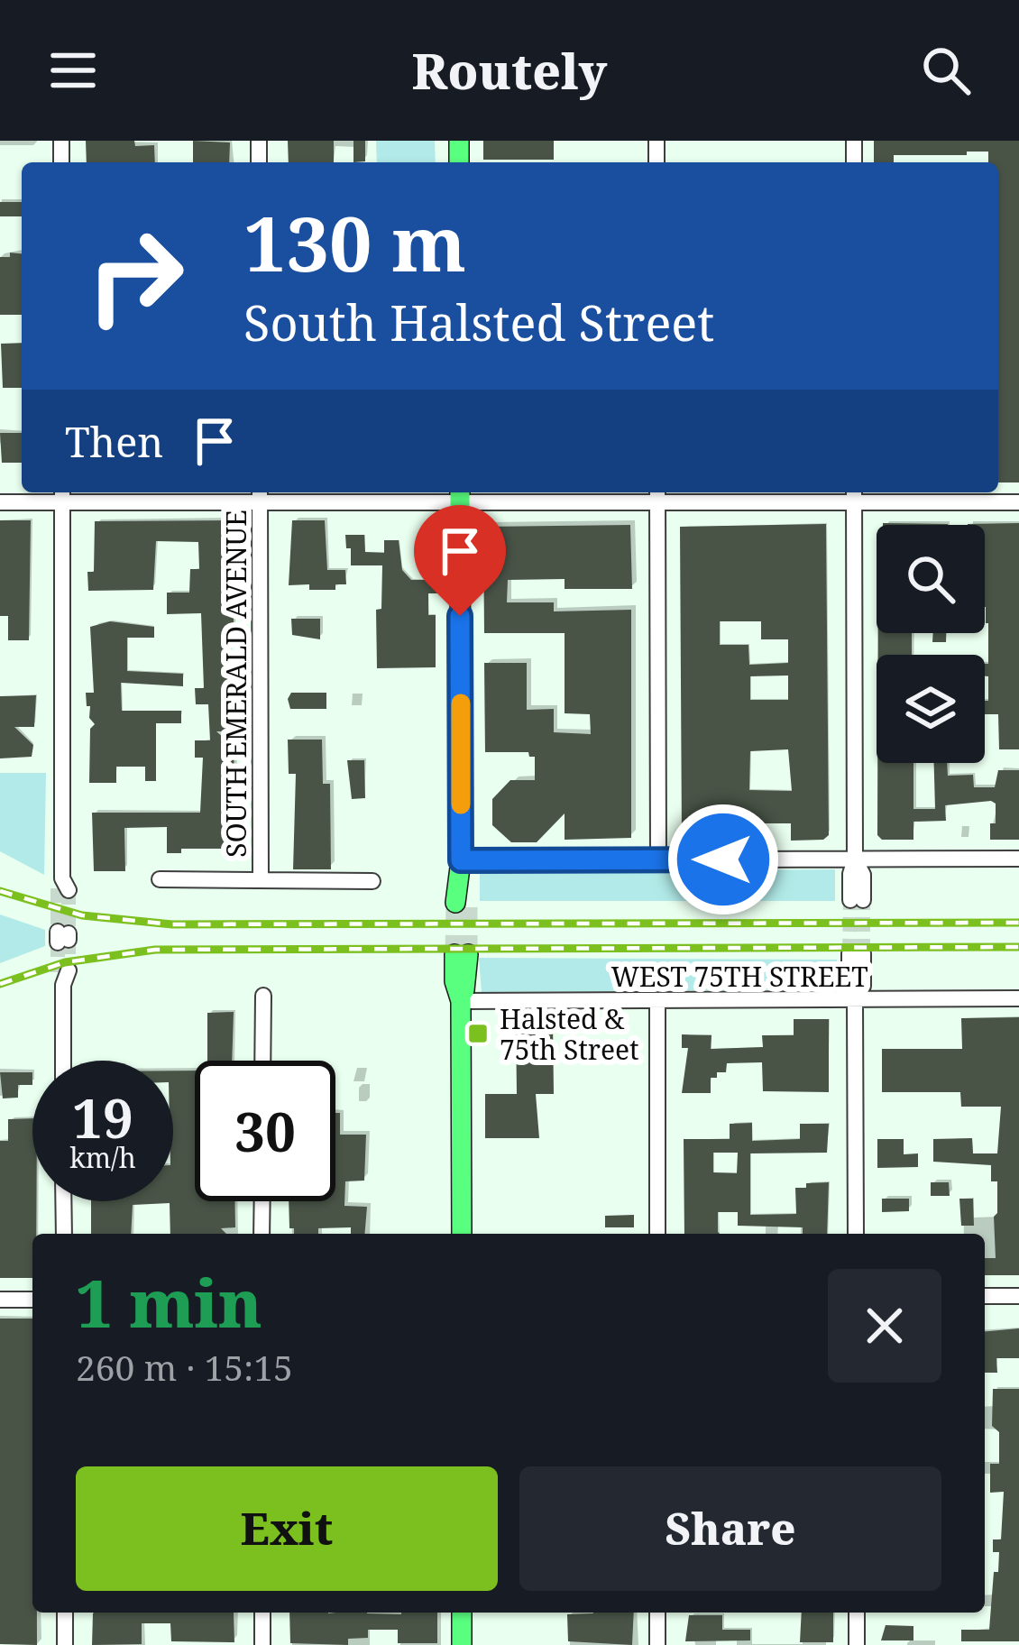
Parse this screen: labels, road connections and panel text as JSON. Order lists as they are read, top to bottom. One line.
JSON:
{"streets":{"street":["SOUTH EMERALD AVENUE","WEST 75TH STREET"]},"places":{"transit":["Halsted & 75th Street"]},"page":{"header":"Routely","turn":["130 m","South Halsted Street"],"then":"Then","speed":"19 km/h","limit":"30","heading":["1 min","260 m · 15:15"],"buttons":["Exit","Share"]}}
